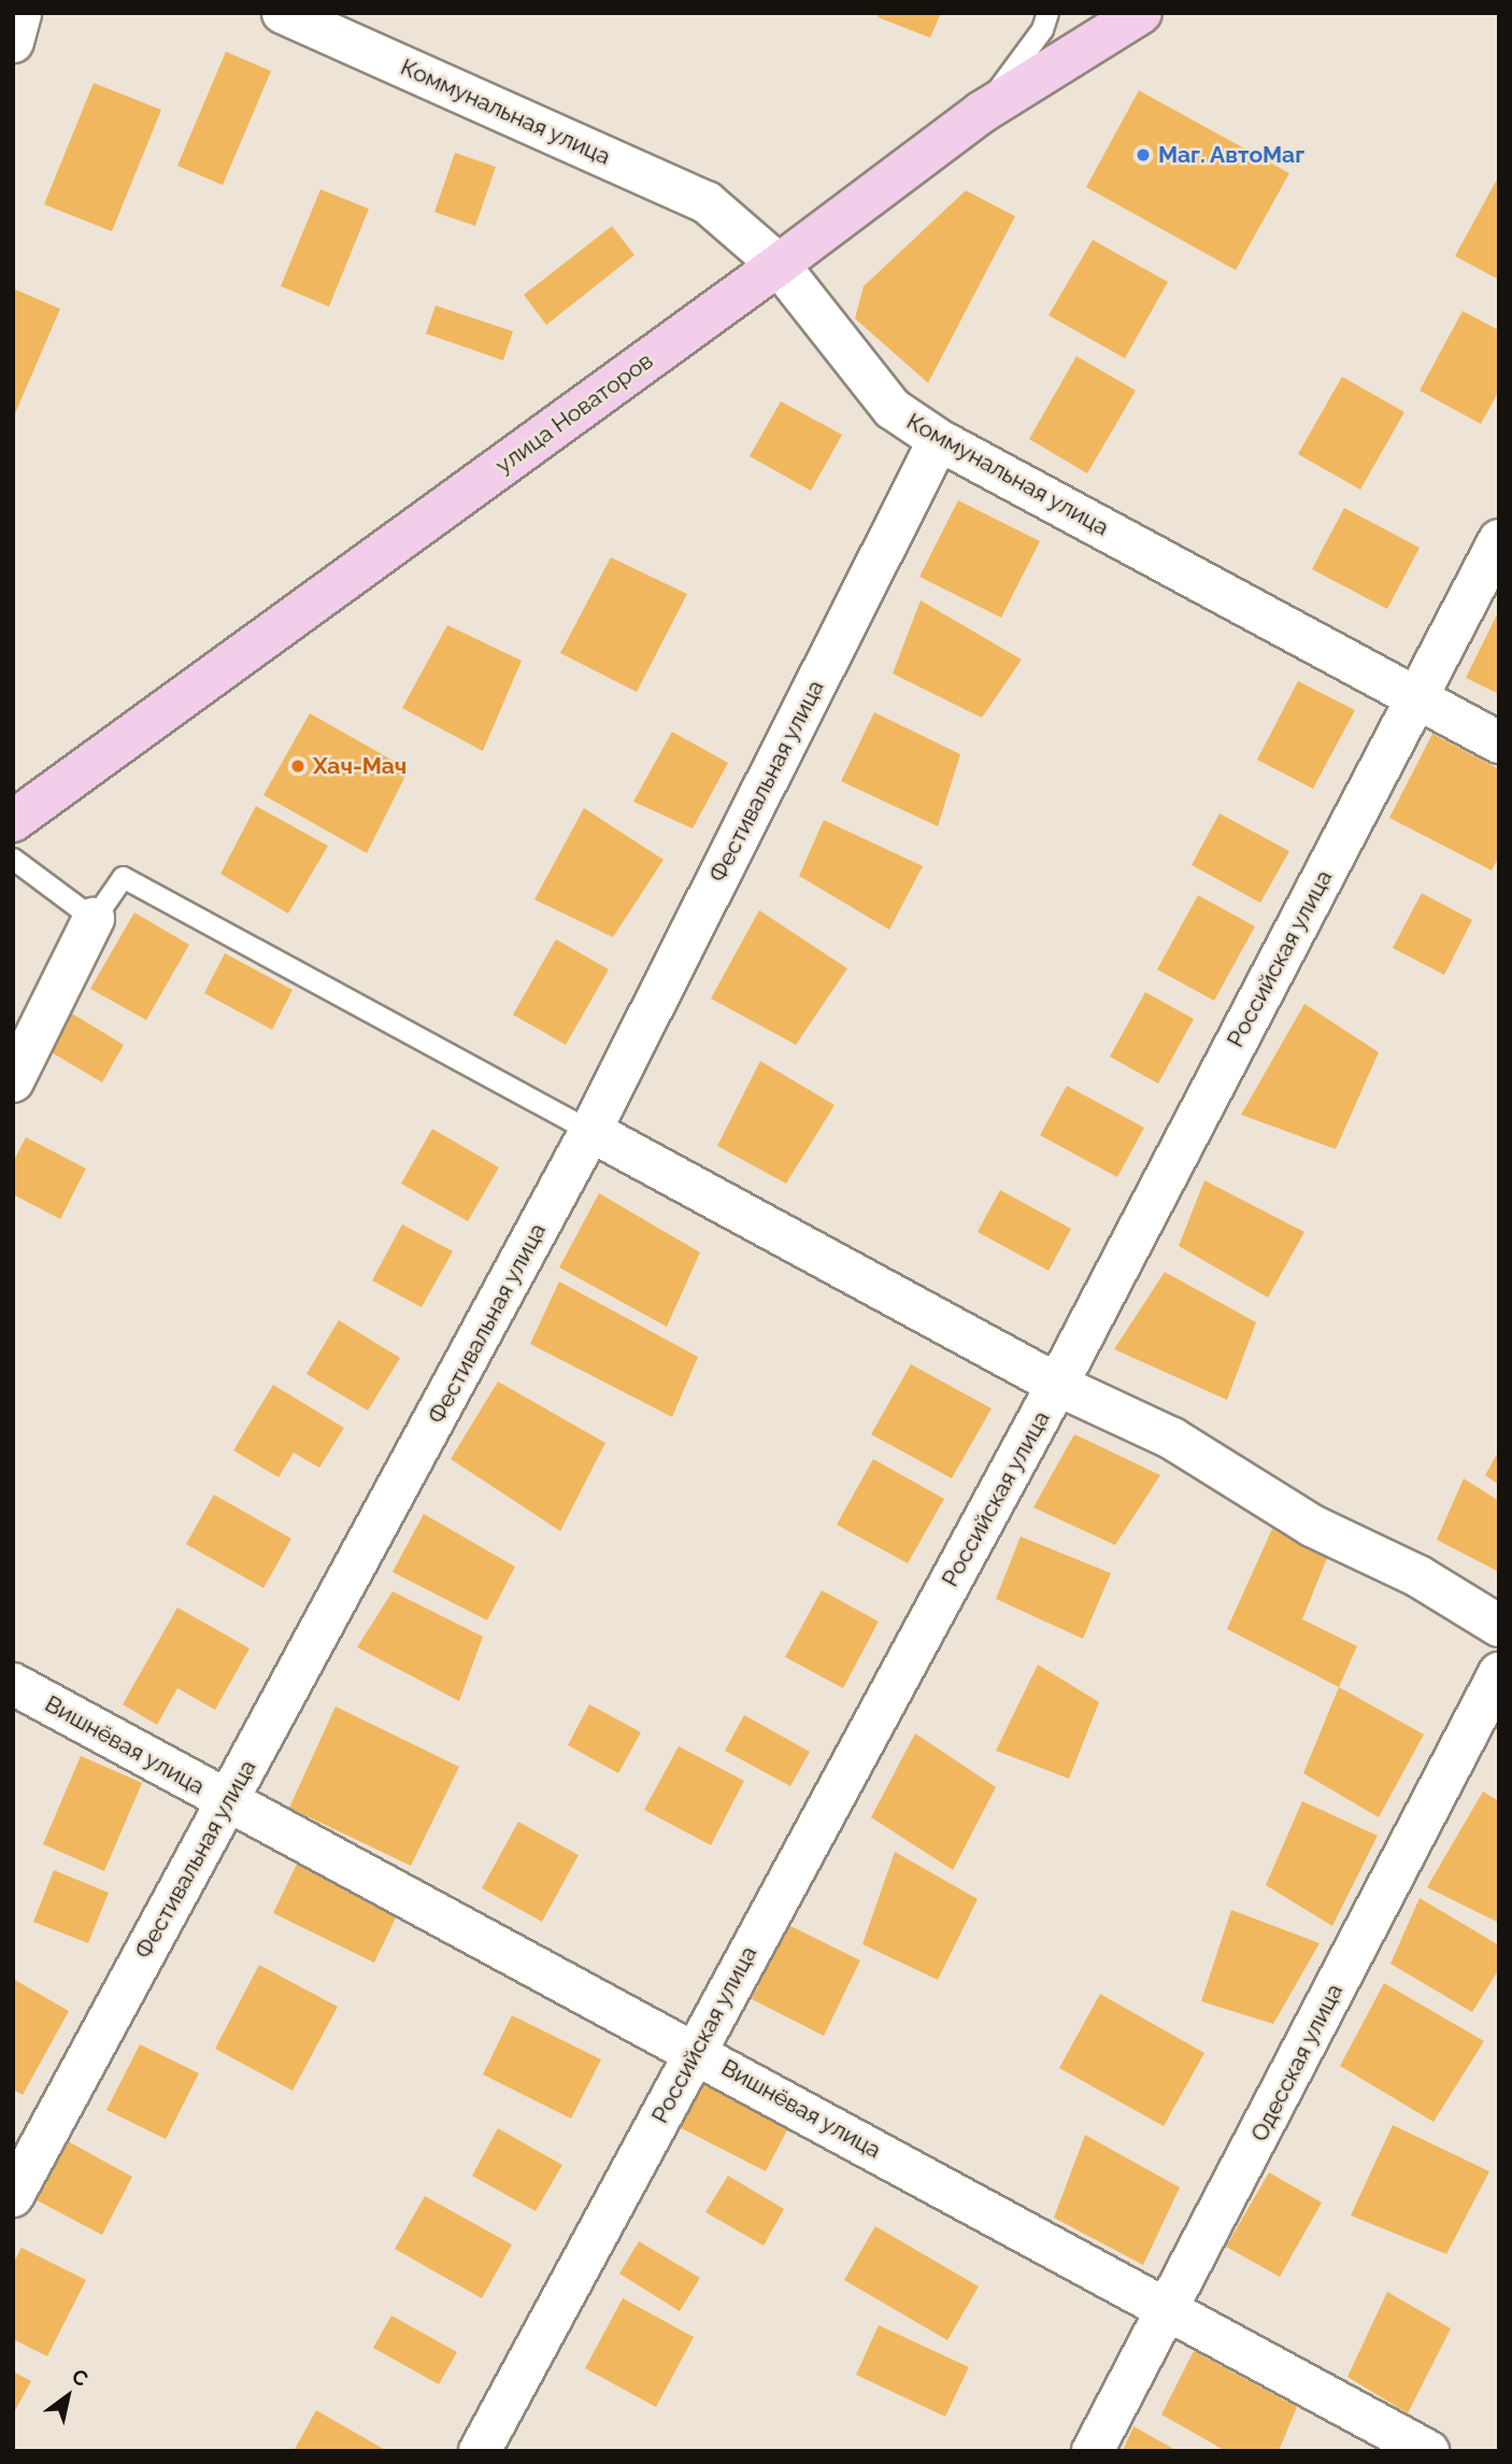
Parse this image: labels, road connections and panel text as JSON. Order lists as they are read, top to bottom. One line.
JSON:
{"streets":{"main road":["улица Новаторов"],"street":["Коммунальная улица","Фестивальная улица","Российская улица","Вишнёвая улица","Одесская улица"]},"crossings":[["Коммунальная улица","улица Новаторов"],["Коммунальная улица","Фестивальная улица"],["Коммунальная улица","Российская улица"],["Фестивальная улица","Вишнёвая улица"],["Российская улица","Вишнёвая улица"],["Вишнёвая улица","Одесская улица"]],"places":["Маг. АвтоМаг","Хач-Мач"],"north":"top right"}
